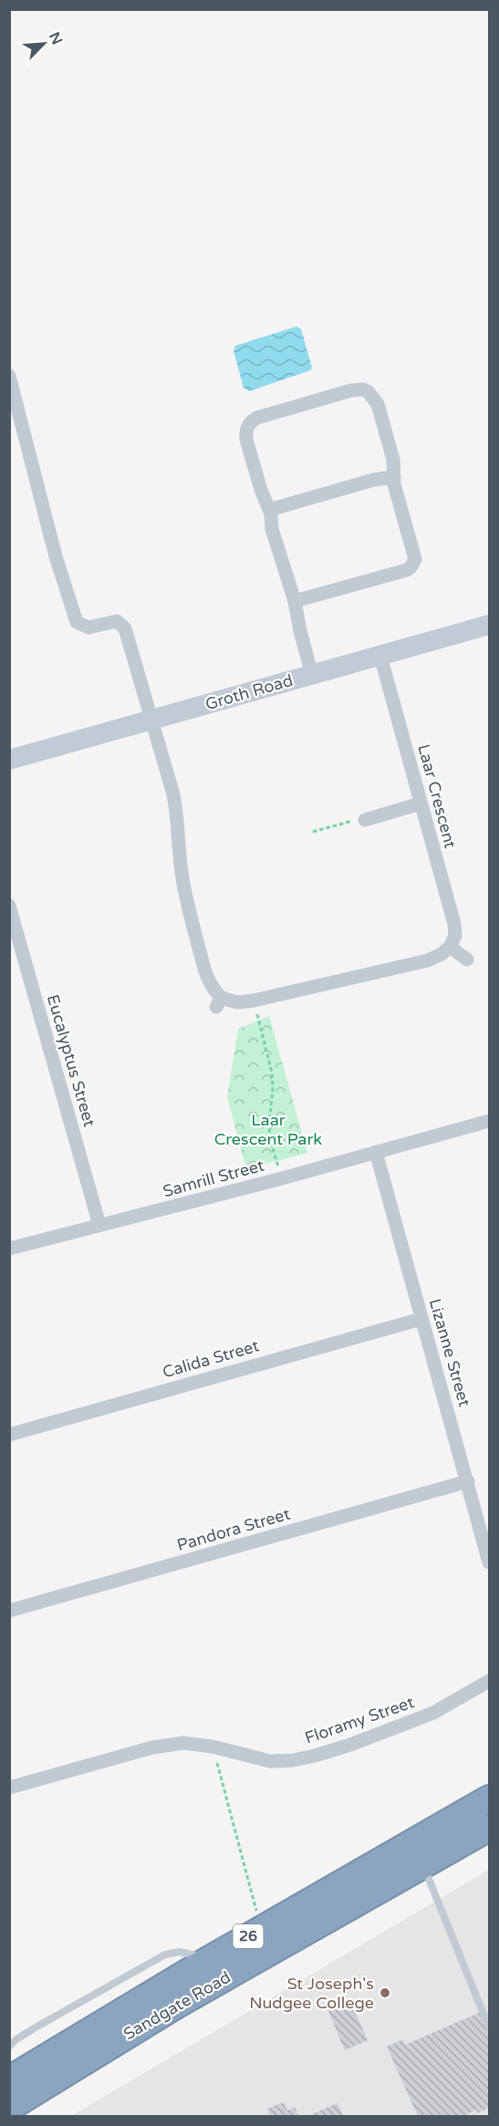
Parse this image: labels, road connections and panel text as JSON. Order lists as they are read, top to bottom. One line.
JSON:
{"streets":{"highway":["26","Sandgate Road"],"street":["Groth Road","Laar Crescent","Eucalyptus Street","Samrill Street","Lizanne Street","Calida Street","Pandora Street","Floramy Street"]},"crossings":[["Groth Road","Laar Crescent"],["Eucalyptus Street","Samrill Street"],["Samrill Street","Lizanne Street"],["Lizanne Street","Calida Street"],["Lizanne Street","Pandora Street"]],"parks":["Laar Crescent Park"],"places":["St Joseph's Nudgee College"],"north":"top right"}
